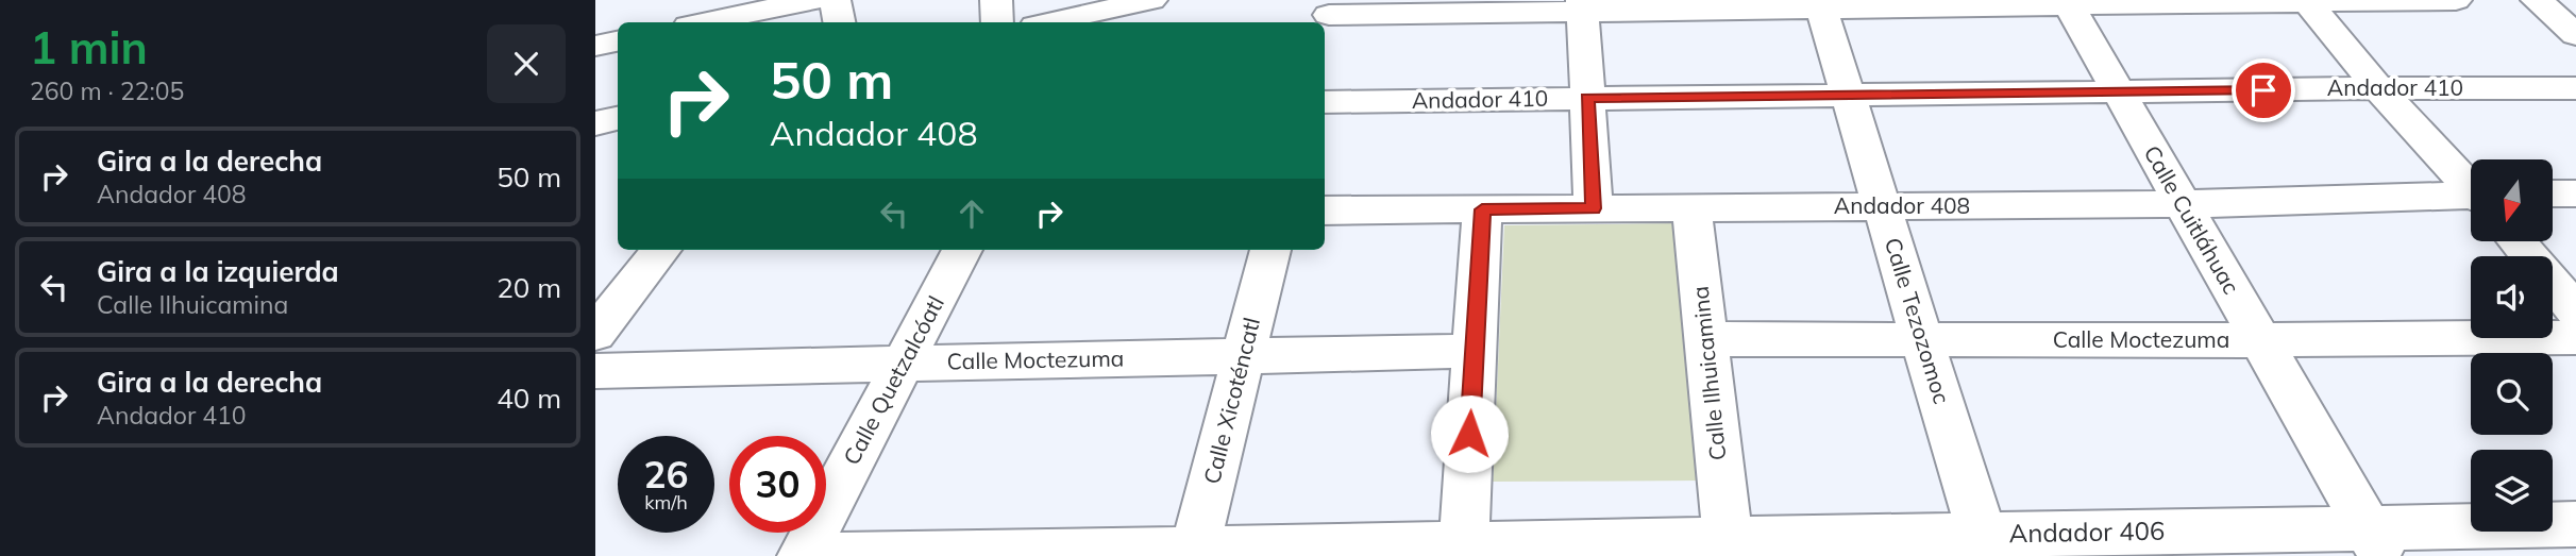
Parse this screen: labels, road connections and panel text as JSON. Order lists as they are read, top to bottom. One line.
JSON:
{"streets":{"street":["Andador 410","Andador 408","Calle Cuitláhuac","Calle Tezozomoc","Calle Moctezuma","Calle Ilhuicamina","Calle Quetzalcóatl","Calle Xicoténcatl","Andador 406"]},"crossings":[["Andador 410","Calle Cuitláhuac"],["Andador 410","Calle Tezozomoc"],["Andador 408","Calle Cuitláhuac"],["Andador 408","Calle Tezozomoc"],["Andador 408","Calle Ilhuicamina"],["Calle Cuitláhuac","Calle Moctezuma"],["Calle Cuitláhuac","Andador 406"],["Calle Tezozomoc","Calle Moctezuma"],["Calle Tezozomoc","Andador 406"],["Calle Moctezuma","Calle Ilhuicamina"],["Calle Moctezuma","Calle Quetzalcóatl"],["Calle Moctezuma","Calle Xicoténcatl"],["Calle Ilhuicamina","Andador 406"],["Calle Xicoténcatl","Andador 406"]],"north":"bottom","page":{"heading":["1 min","260 m · 22:05"],"turn":["50 m","Andador 408"],"list":[{"name":"Gira a la derecha","note":"Andador 408","value":"50 m"},{"name":"Gira a la izquierda","note":"Calle Ilhuicamina","value":"20 m"},{"name":"Gira a la derecha","note":"Andador 410","value":"40 m"}],"speed":"26 km/h","limit":"30"}}
